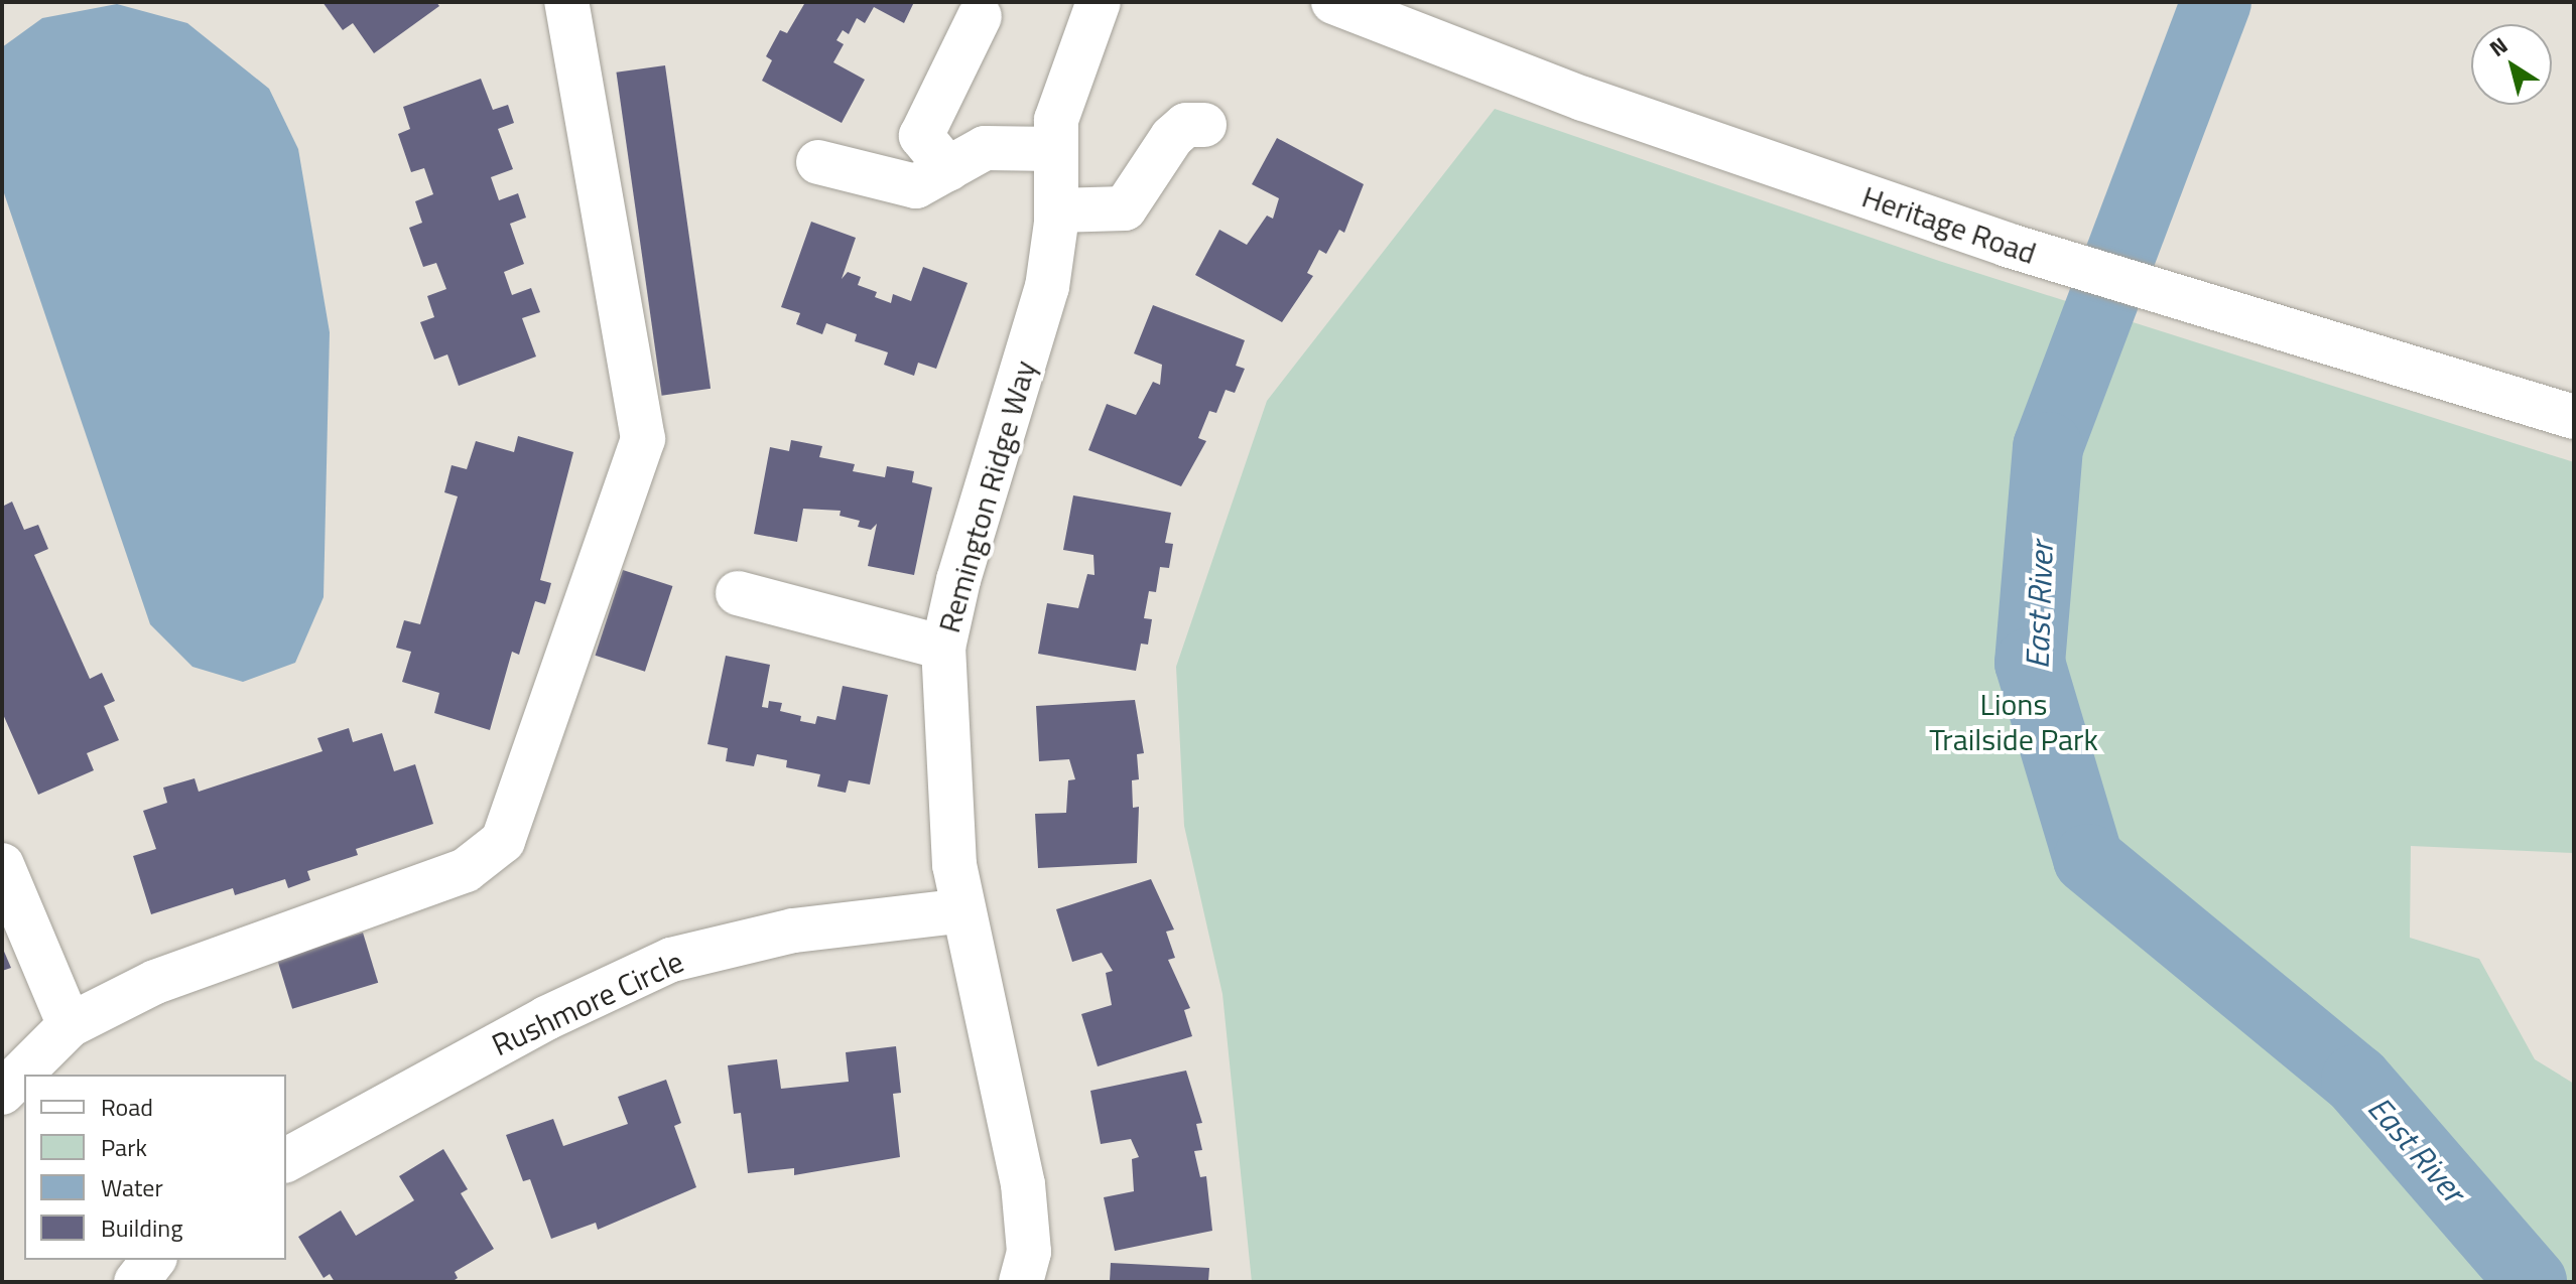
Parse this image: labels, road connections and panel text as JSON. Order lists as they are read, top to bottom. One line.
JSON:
{"streets":{"street":["Heritage Road","Remington Ridge Way","Rushmore Circle"]},"crossings":[["Remington Ridge Way","Rushmore Circle"]],"water":["East River"],"parks":["Lions Trailside Park"],"legend":["Road","Park","Water","Building"],"north":"top left"}
